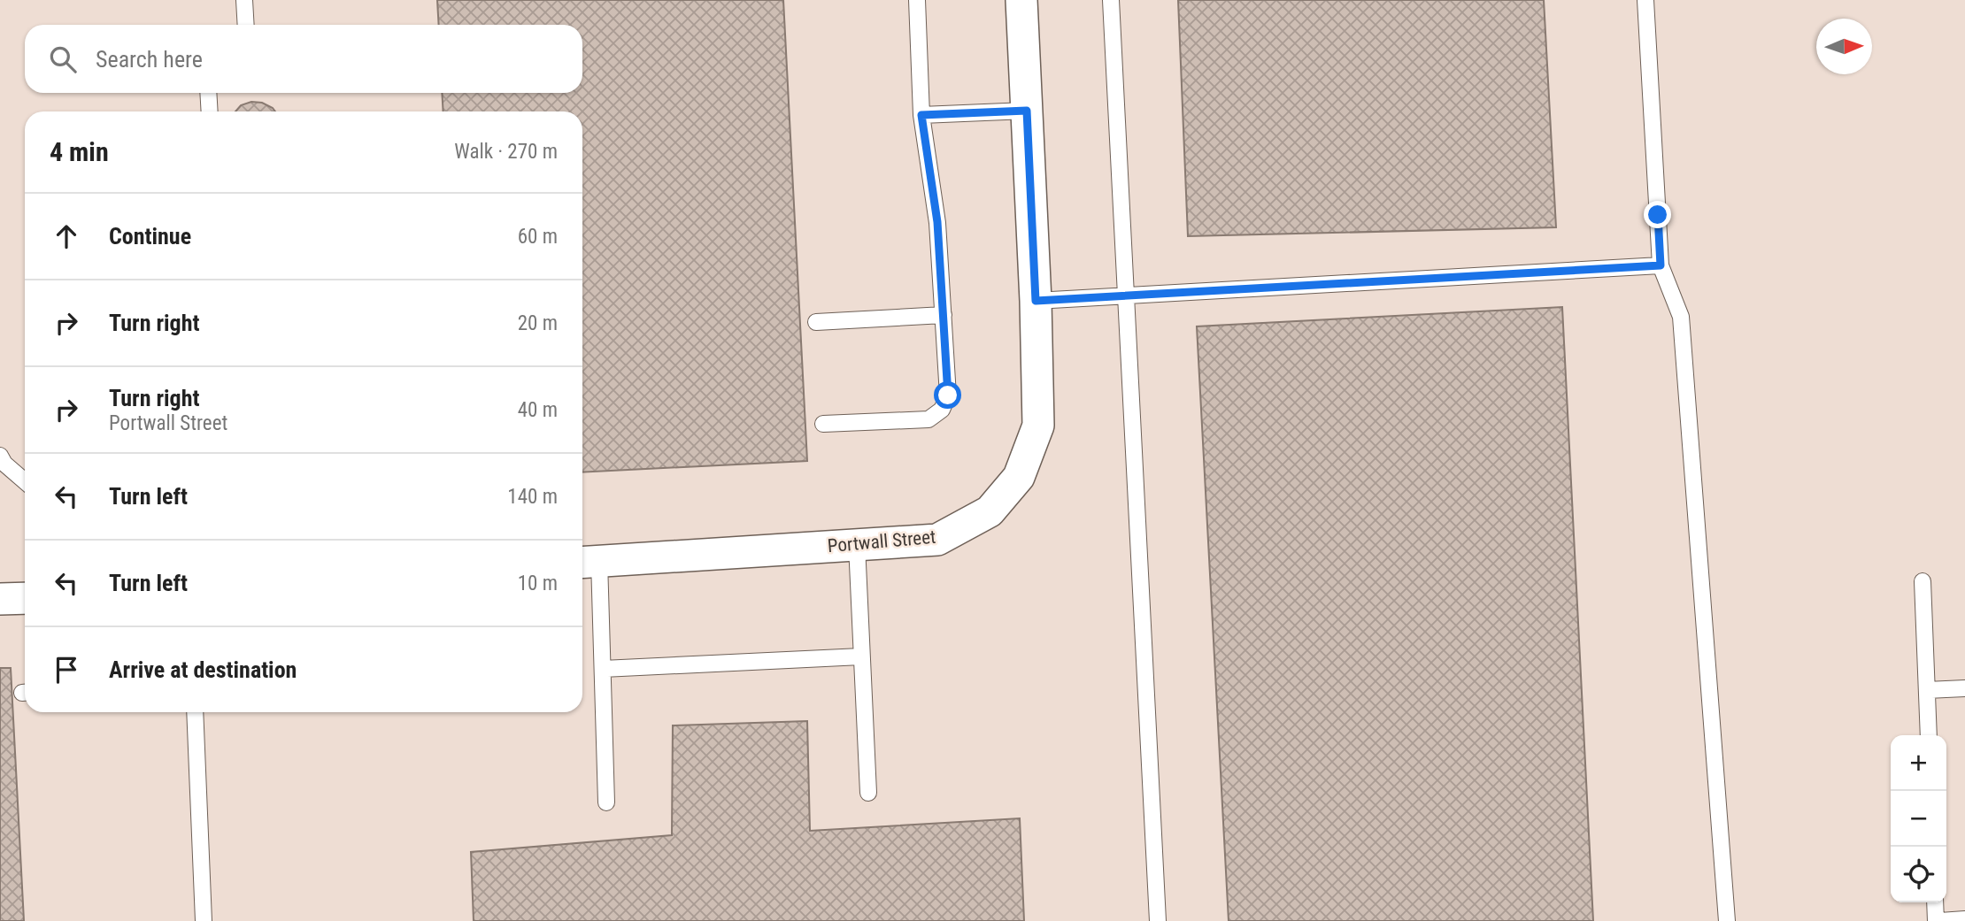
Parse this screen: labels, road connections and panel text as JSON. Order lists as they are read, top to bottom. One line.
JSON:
{"streets":{"street":["Portwall Street"]},"north":"right","page":{"search":"Search here","heading":["4 min","Walk · 270 m"],"list":[["Continue","60 m"],["Turn right","20 m"],["Turn right","Portwall Street","40 m"],["Turn left","140 m"],["Turn left","10 m"],"Arrive at destination"],"map_buttons":["+","−"]}}
